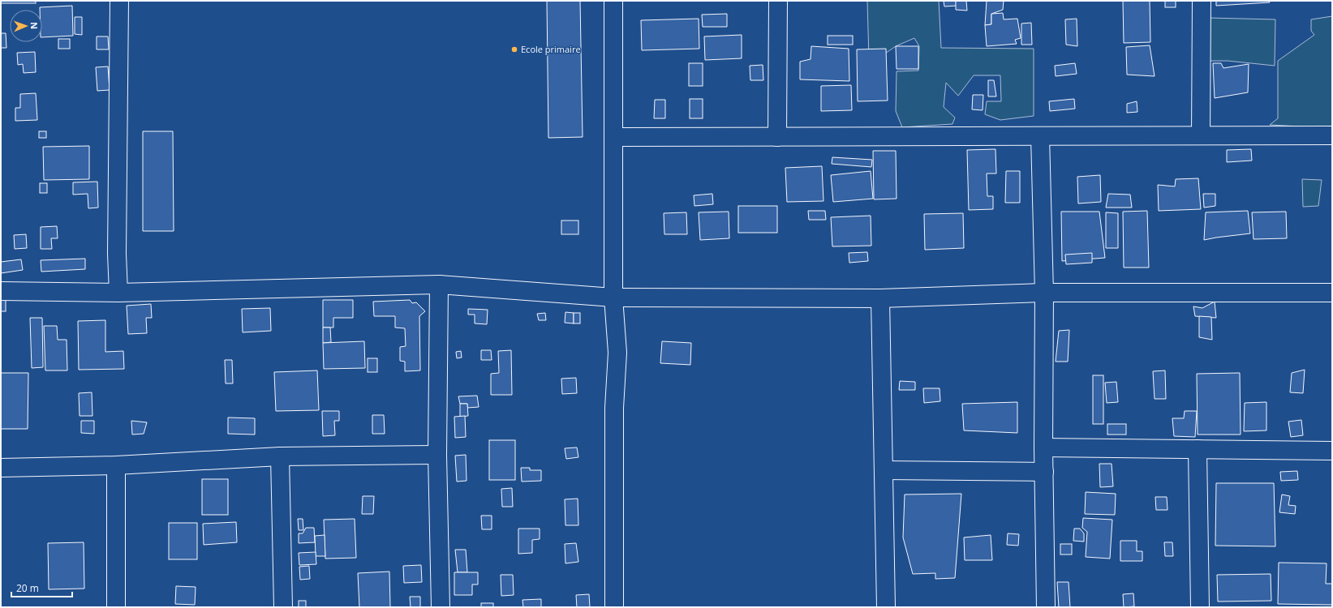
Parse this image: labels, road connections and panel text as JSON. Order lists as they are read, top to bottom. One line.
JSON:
{"places":["Ecole primaire"],"scale_bar":"20 m","north":"right"}
